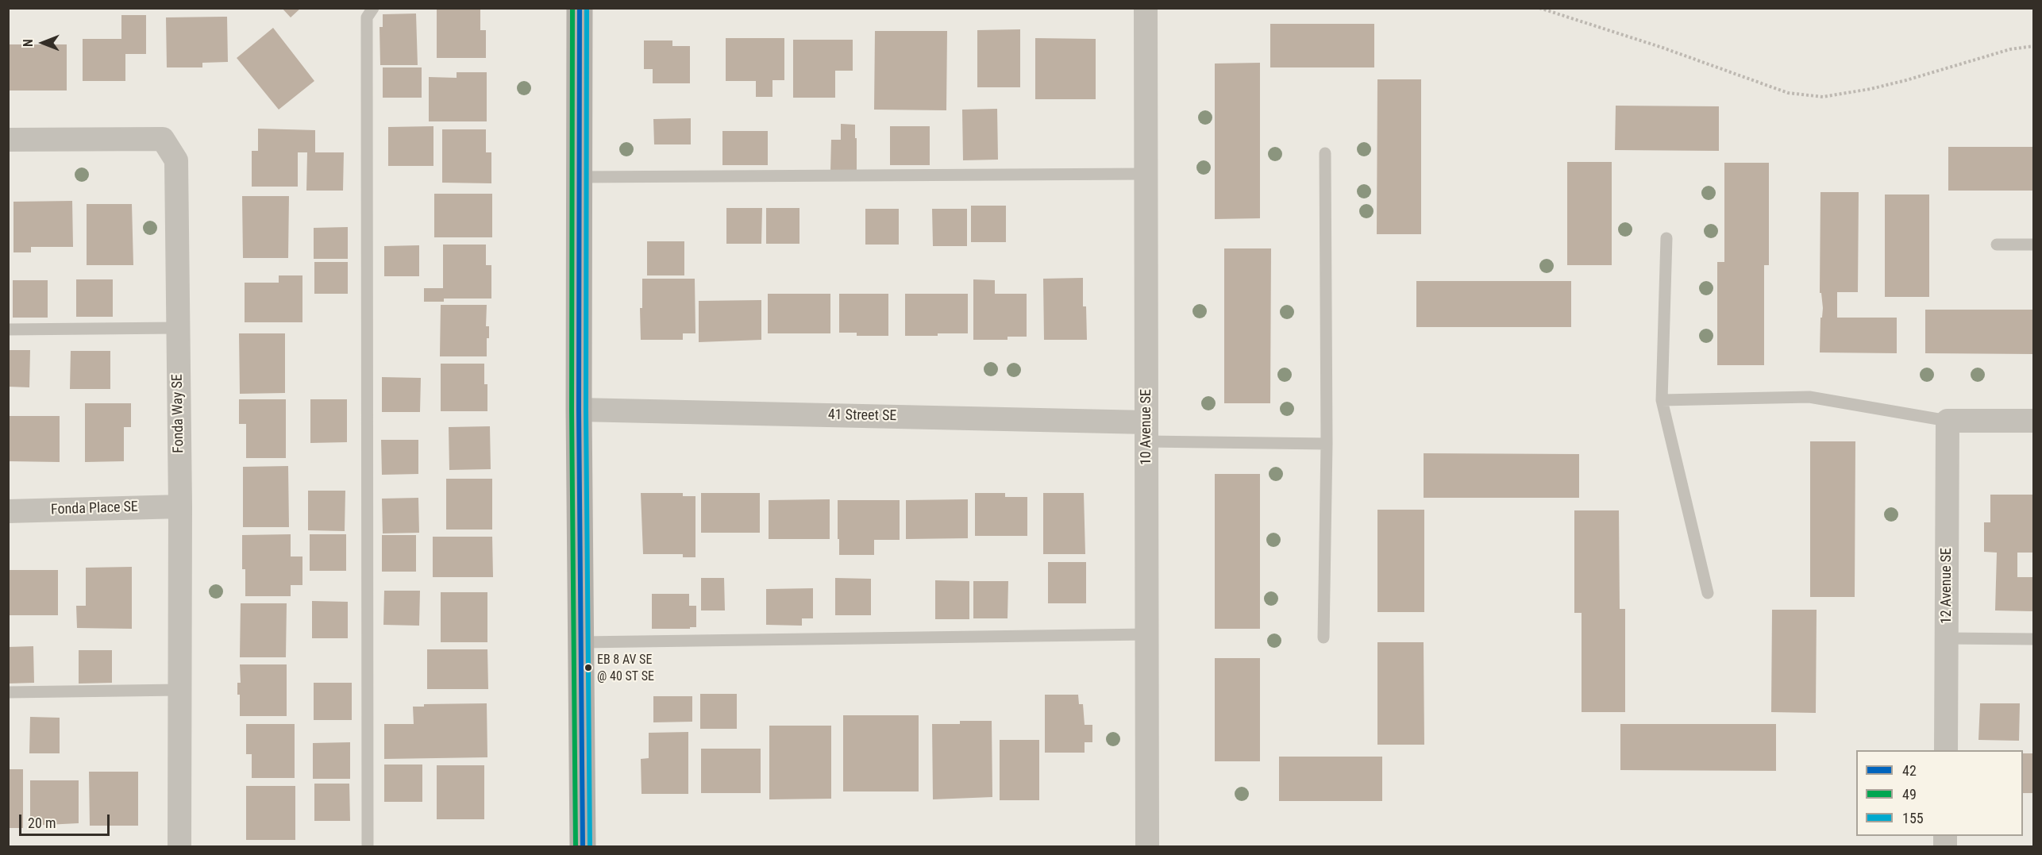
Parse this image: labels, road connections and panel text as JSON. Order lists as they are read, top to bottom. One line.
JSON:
{"streets":{"street":["Fonda Way SE","41 Street SE","10 Avenue SE","Fonda Place SE","12 Avenue SE"]},"crossings":[["Fonda Way SE","Fonda Place SE"],["41 Street SE","10 Avenue SE"]],"places":["EB 8 AV SE @ 40 ST SE"],"lines":["transit line 42","transit line 49","transit line 155"],"legend":["42","49","155"],"scale_bar":"20 m","north":"left"}
